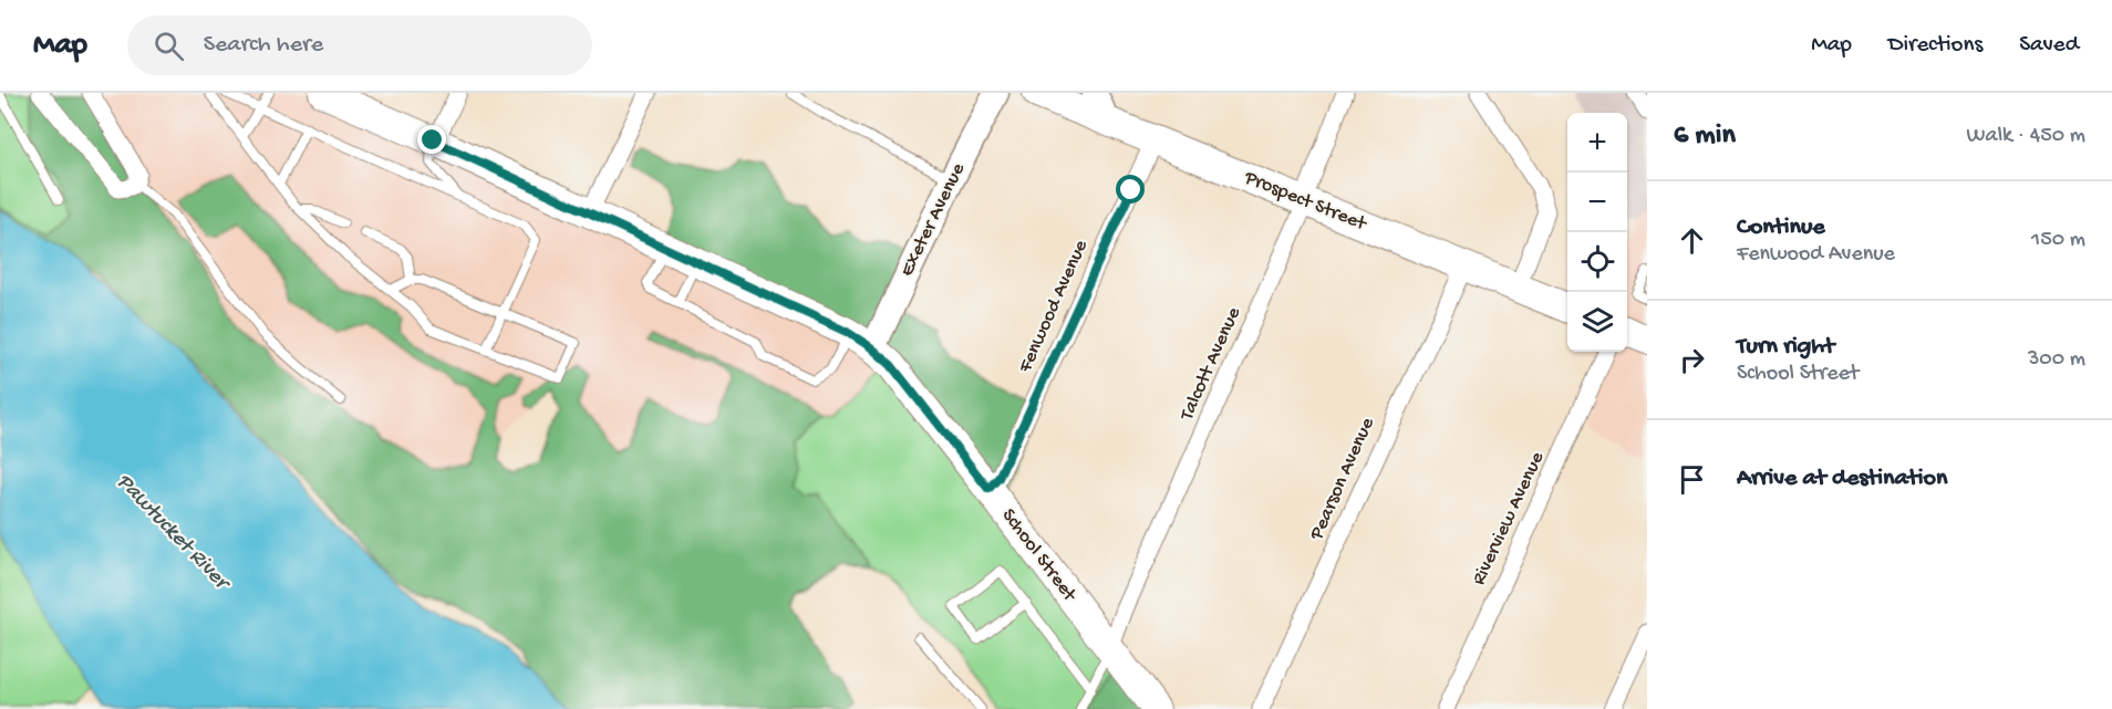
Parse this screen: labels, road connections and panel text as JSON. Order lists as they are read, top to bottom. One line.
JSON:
{"streets":{"main road":["Prospect Street","School Street"],"street":["Exeter Avenue","Fenwood Avenue","Talcott Avenue","Pearson Avenue","Riverview Avenue"]},"crossings":[["Prospect Street","Fenwood Avenue"],["Prospect Street","Talcott Avenue"],["Prospect Street","Pearson Avenue"],["Exeter Avenue","School Street"],["Fenwood Avenue","School Street"],["Talcott Avenue","School Street"]],"water":["Pawtucket River"],"page":{"header":"Map","search":"Search here","nav":["Map","Directions","Saved"],"heading":["6 min","Walk · 450 m"],"map_buttons":["+","−"],"list":[["Continue","Fenwood Avenue","150 m"],["Turn right","School Street","300 m"],"Arrive at destination"]}}
